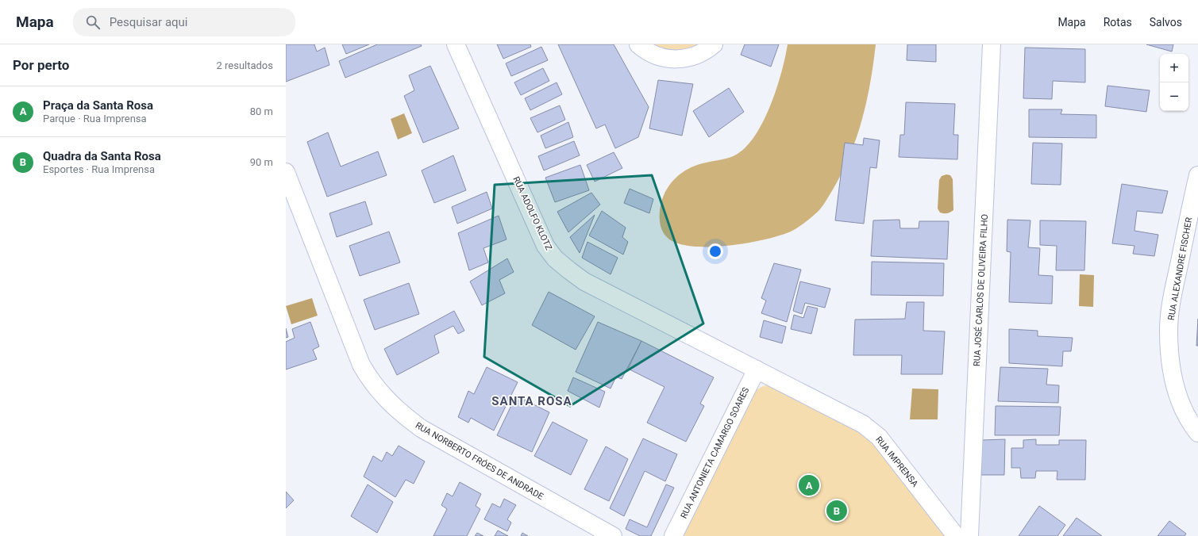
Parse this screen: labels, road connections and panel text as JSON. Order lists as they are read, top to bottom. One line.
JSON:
{"streets":{"street":["RUA ADOLFO KLOTZ","RUA ALEXANDRE FISCHER","RUA JOSÉ CARLOS DE OLIVEIRA FILHO","RUA ANTONIETA CAMARGO SOARES","RUA NORBERTO FRÓES DE ANDRADE","RUA IMPRENSA"]},"crossings":[["RUA ADOLFO KLOTZ","RUA ANTONIETA CAMARGO SOARES"],["RUA ADOLFO KLOTZ","RUA IMPRENSA"],["RUA ANTONIETA CAMARGO SOARES","RUA IMPRENSA"]],"districts":["SANTA ROSA"],"page":{"header":"Mapa","search":"Pesquisar aqui","nav":["Mapa","Rotas","Salvos"],"heading":["Por perto","2 resultados"],"map_buttons":["+","−"],"list":[{"mark":"A","name":"Praça da Santa Rosa","note":"Parque · Rua Imprensa","value":"80 m"},{"mark":"B","name":"Quadra da Santa Rosa","note":"Esportes · Rua Imprensa","value":"90 m"}],"pins":["A","B"]}}
